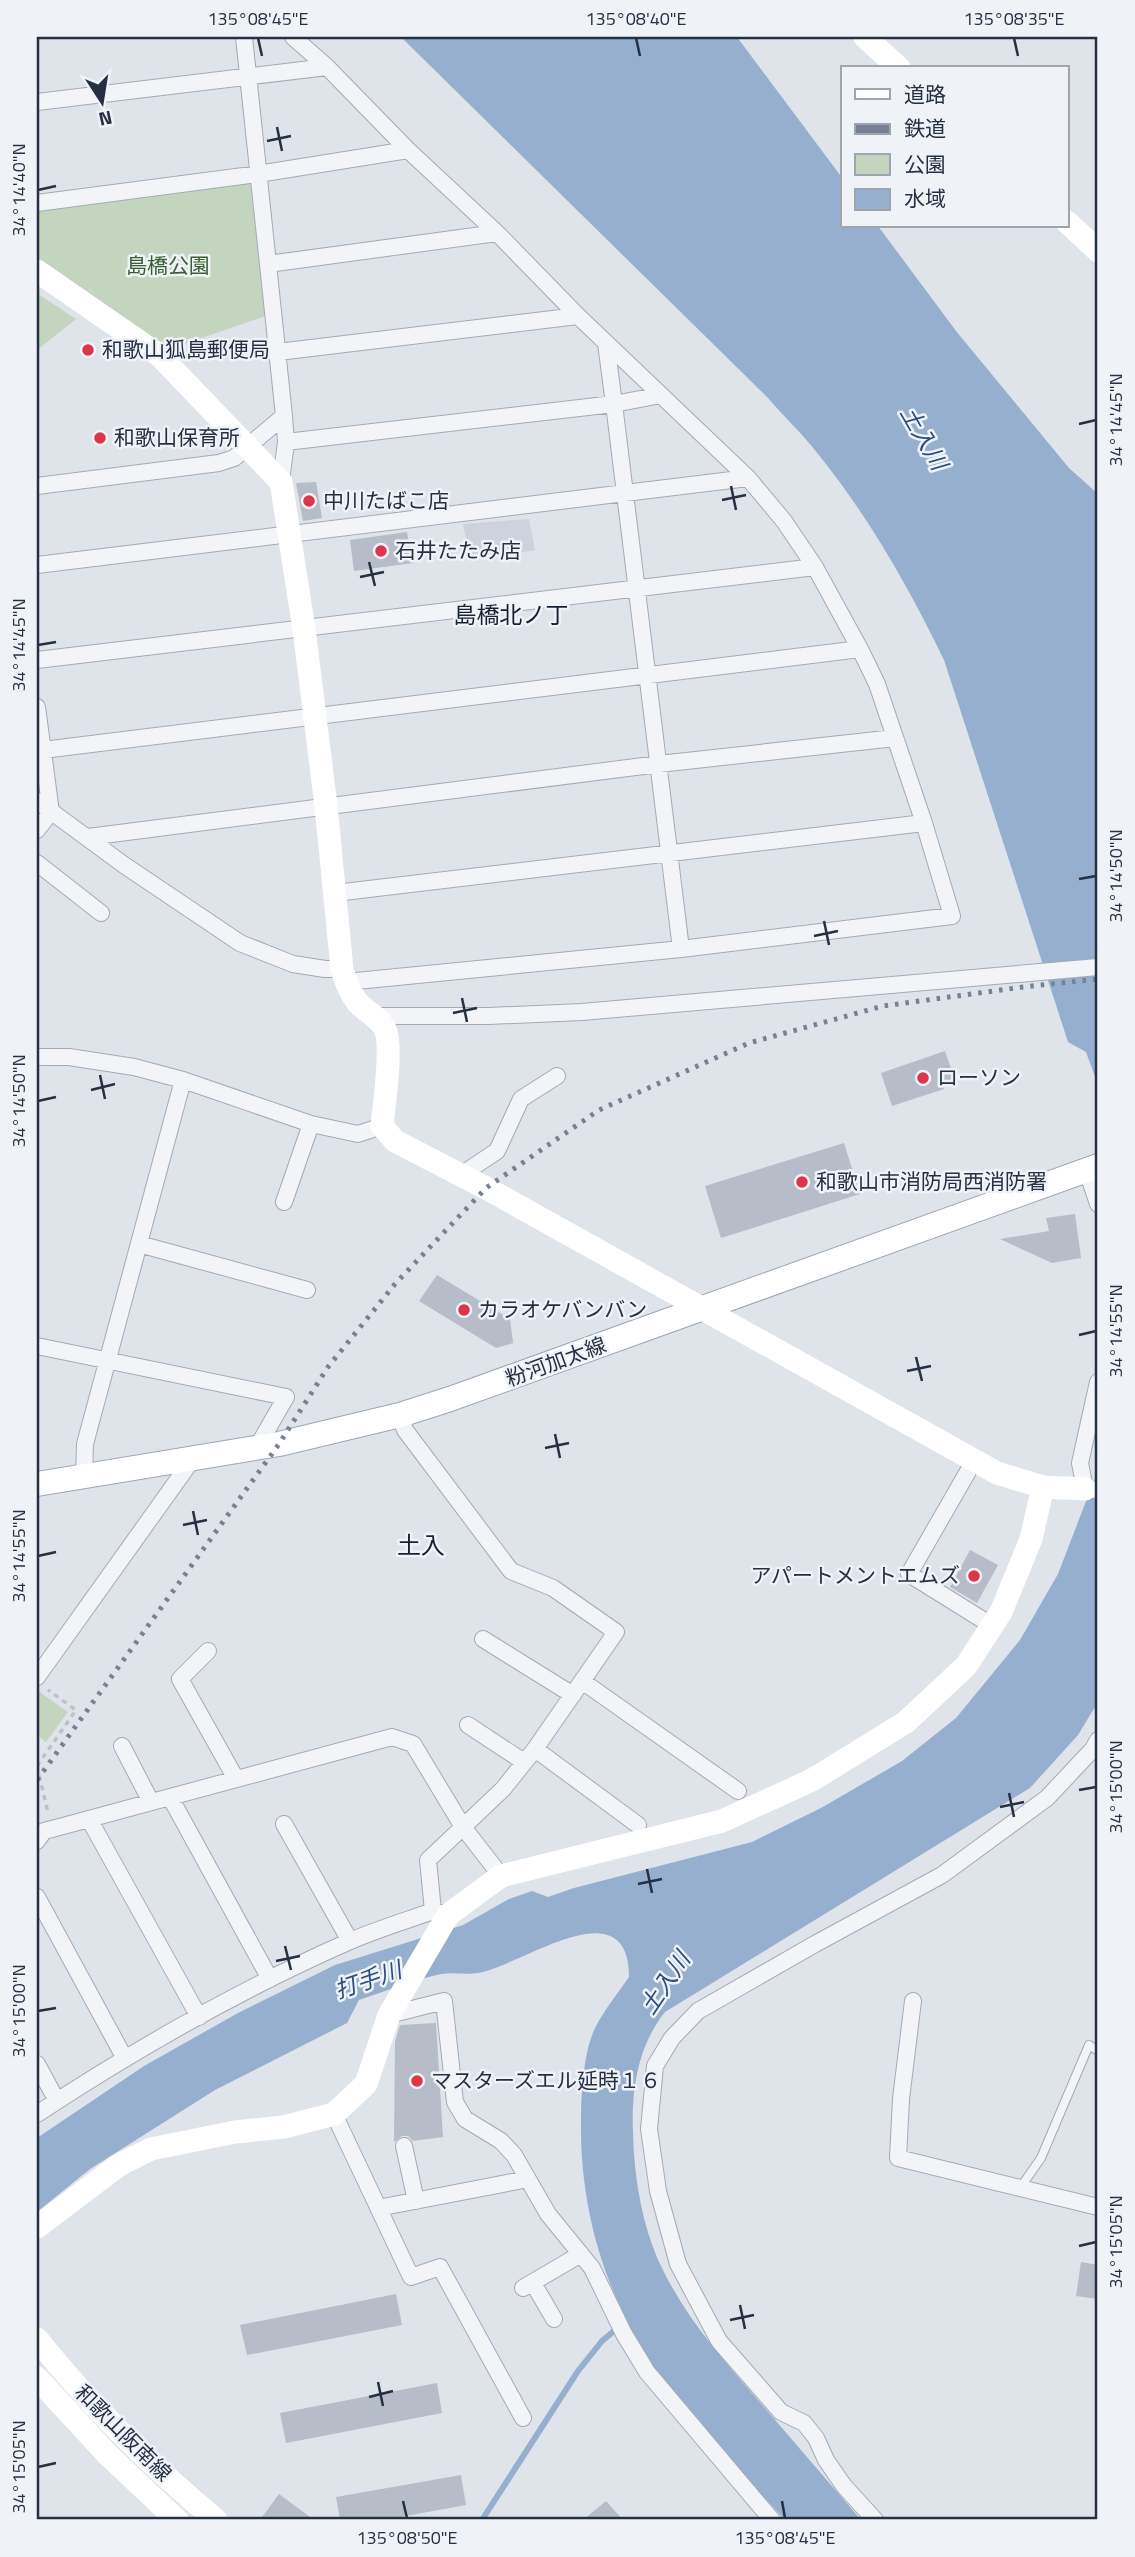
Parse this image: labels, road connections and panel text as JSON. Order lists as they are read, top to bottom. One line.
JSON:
{"streets":{"main road":["粉河加太線"],"street":["和歌山阪南線"]},"districts":["島橋北ノ丁","土入"],"water":["土入川","打手川"],"parks":["島橋公園"],"places":["和歌山狐島郵便局","和歌山保育所","中川たばこ店","石井たたみ店","ローソン","和歌山市消防局西消防署","カラオケバンバン","アパートメントエムズ","マスターズエル延時１６"],"legend":["道路","鉄道","公園","水域"],"north":"bottom","coordinates":["135°08'45\"E","135°08'40\"E","135°08'35\"E","34°14'40\"N","34°14'45\"N","34°14'50\"N","34°14'55\"N","34°15'00\"N","34°15'05\"N","135°08'50\"E"]}
